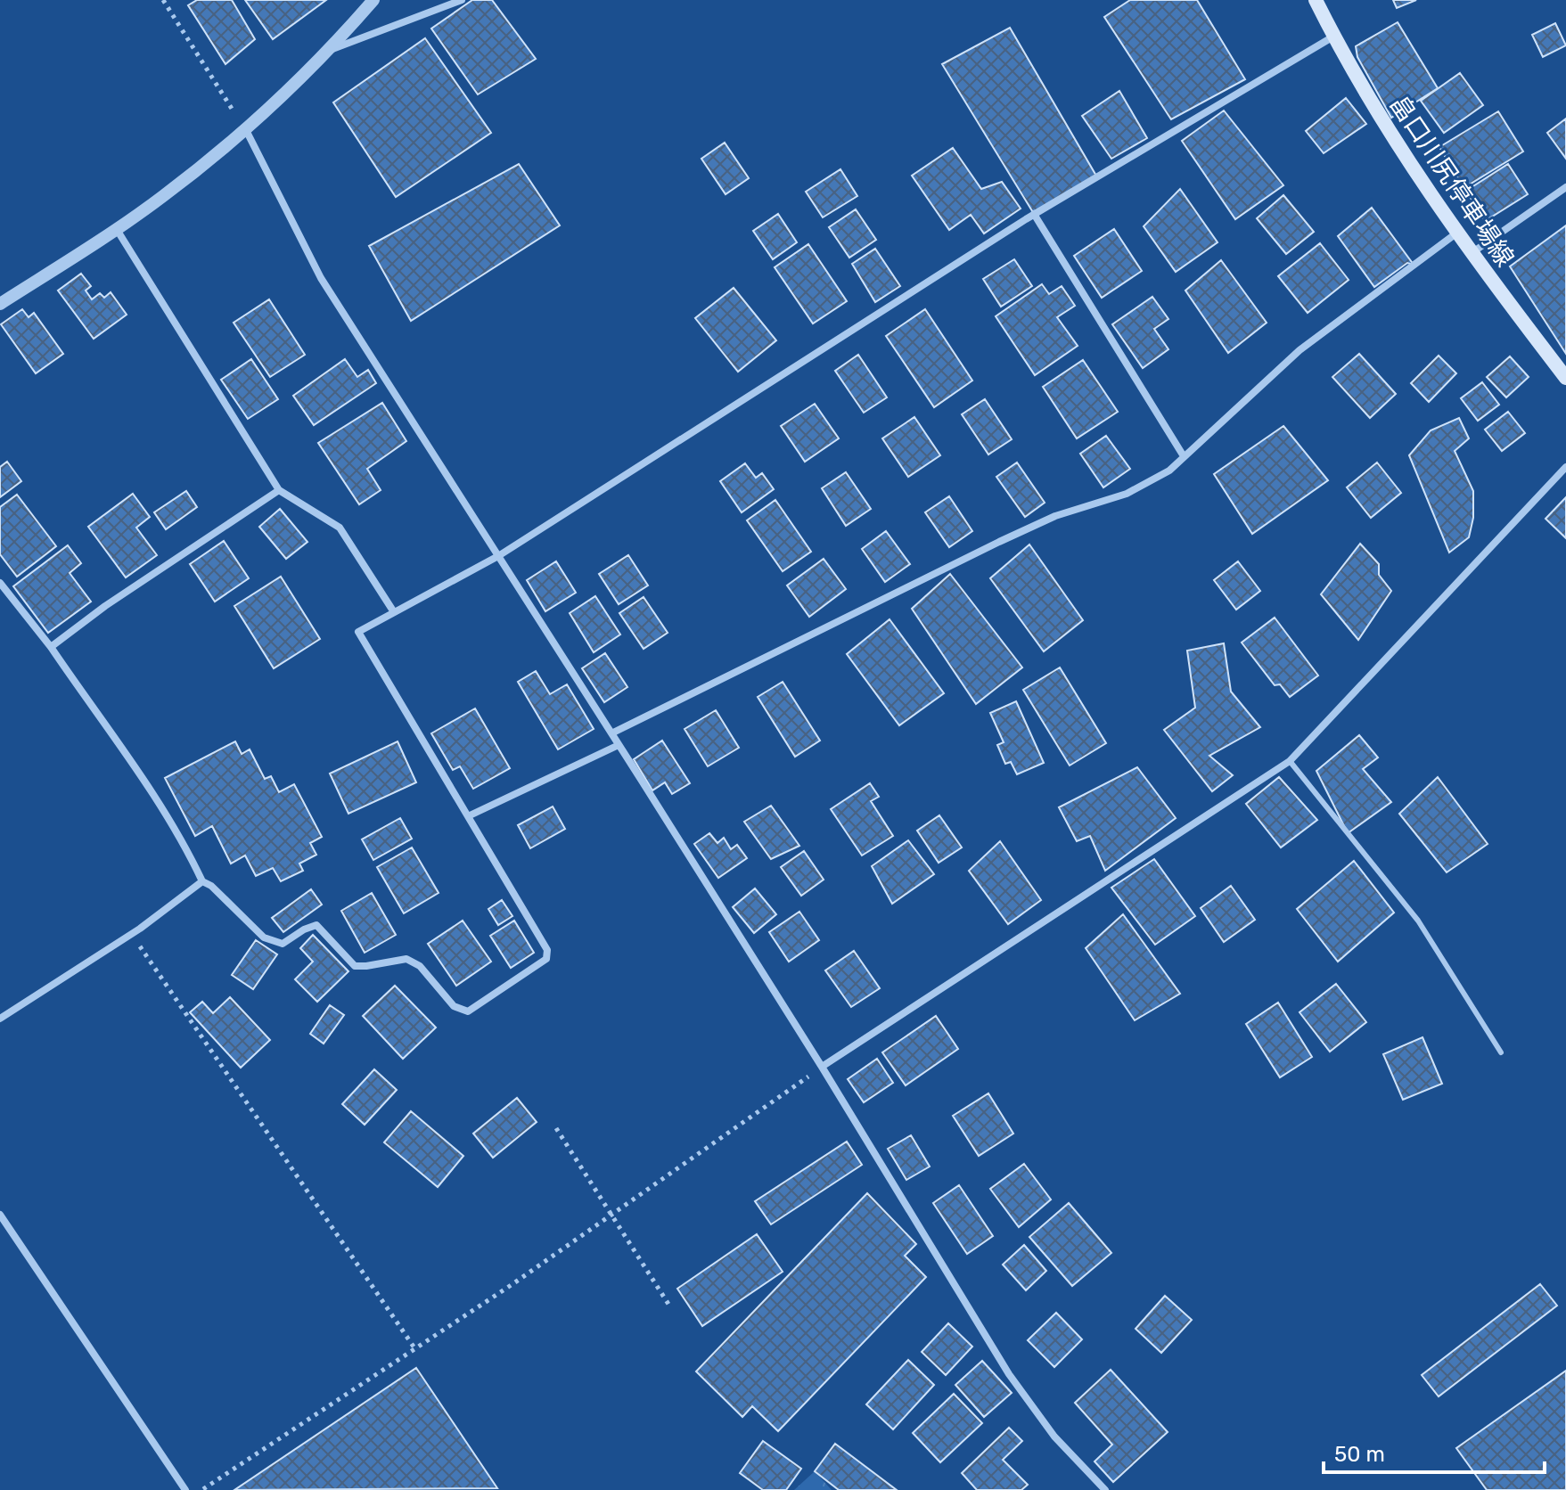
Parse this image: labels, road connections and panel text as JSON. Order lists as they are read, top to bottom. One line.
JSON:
{"streets":{"main road":["畠口川尻停車場線"]},"scale_bar":"50 m"}
